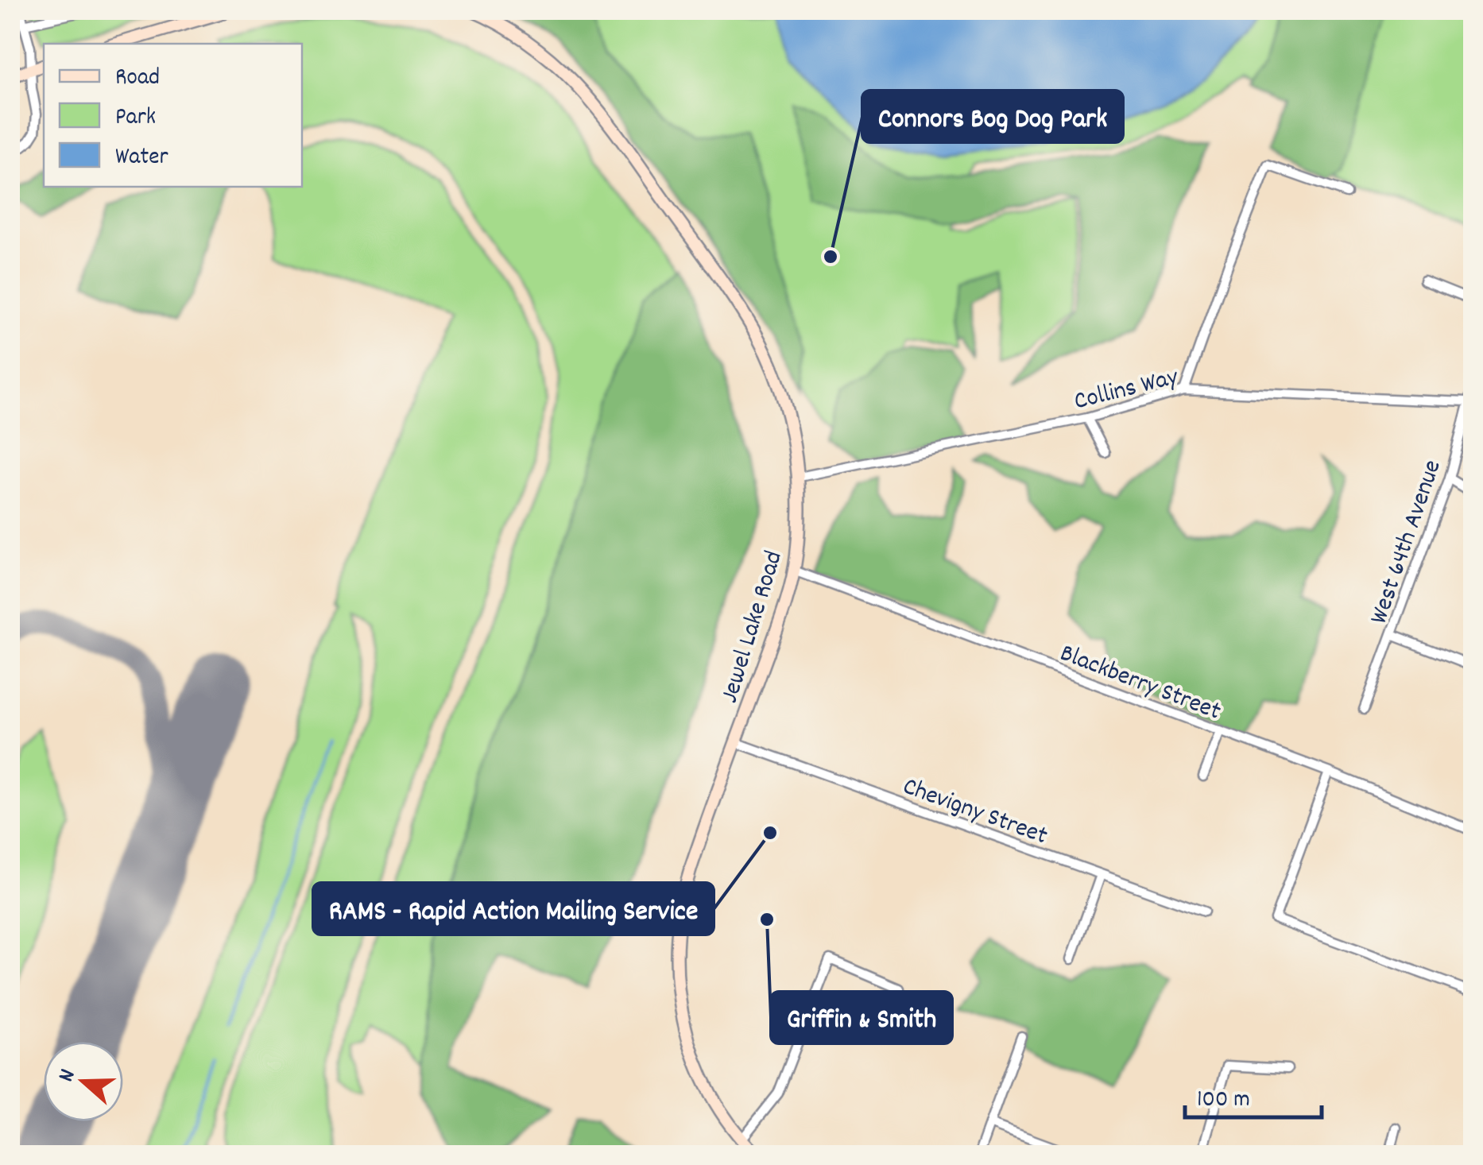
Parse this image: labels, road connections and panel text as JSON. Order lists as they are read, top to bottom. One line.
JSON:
{"streets":{"main road":["Jewel Lake Road"],"street":["Collins Way","West 64th Avenue","Blackberry Street","Chevigny Street"]},"crossings":[["Collins Way","West 64th Avenue"],["Collins Way","Jewel Lake Road"],["Jewel Lake Road","Blackberry Street"],["Jewel Lake Road","Chevigny Street"]],"places":["Connors Bog Dog Park","RAMS - Rapid Action Mailing Service","Griffin & Smith"],"legend":["Road","Park","Water"],"scale_bar":"100 m","north":"left"}
